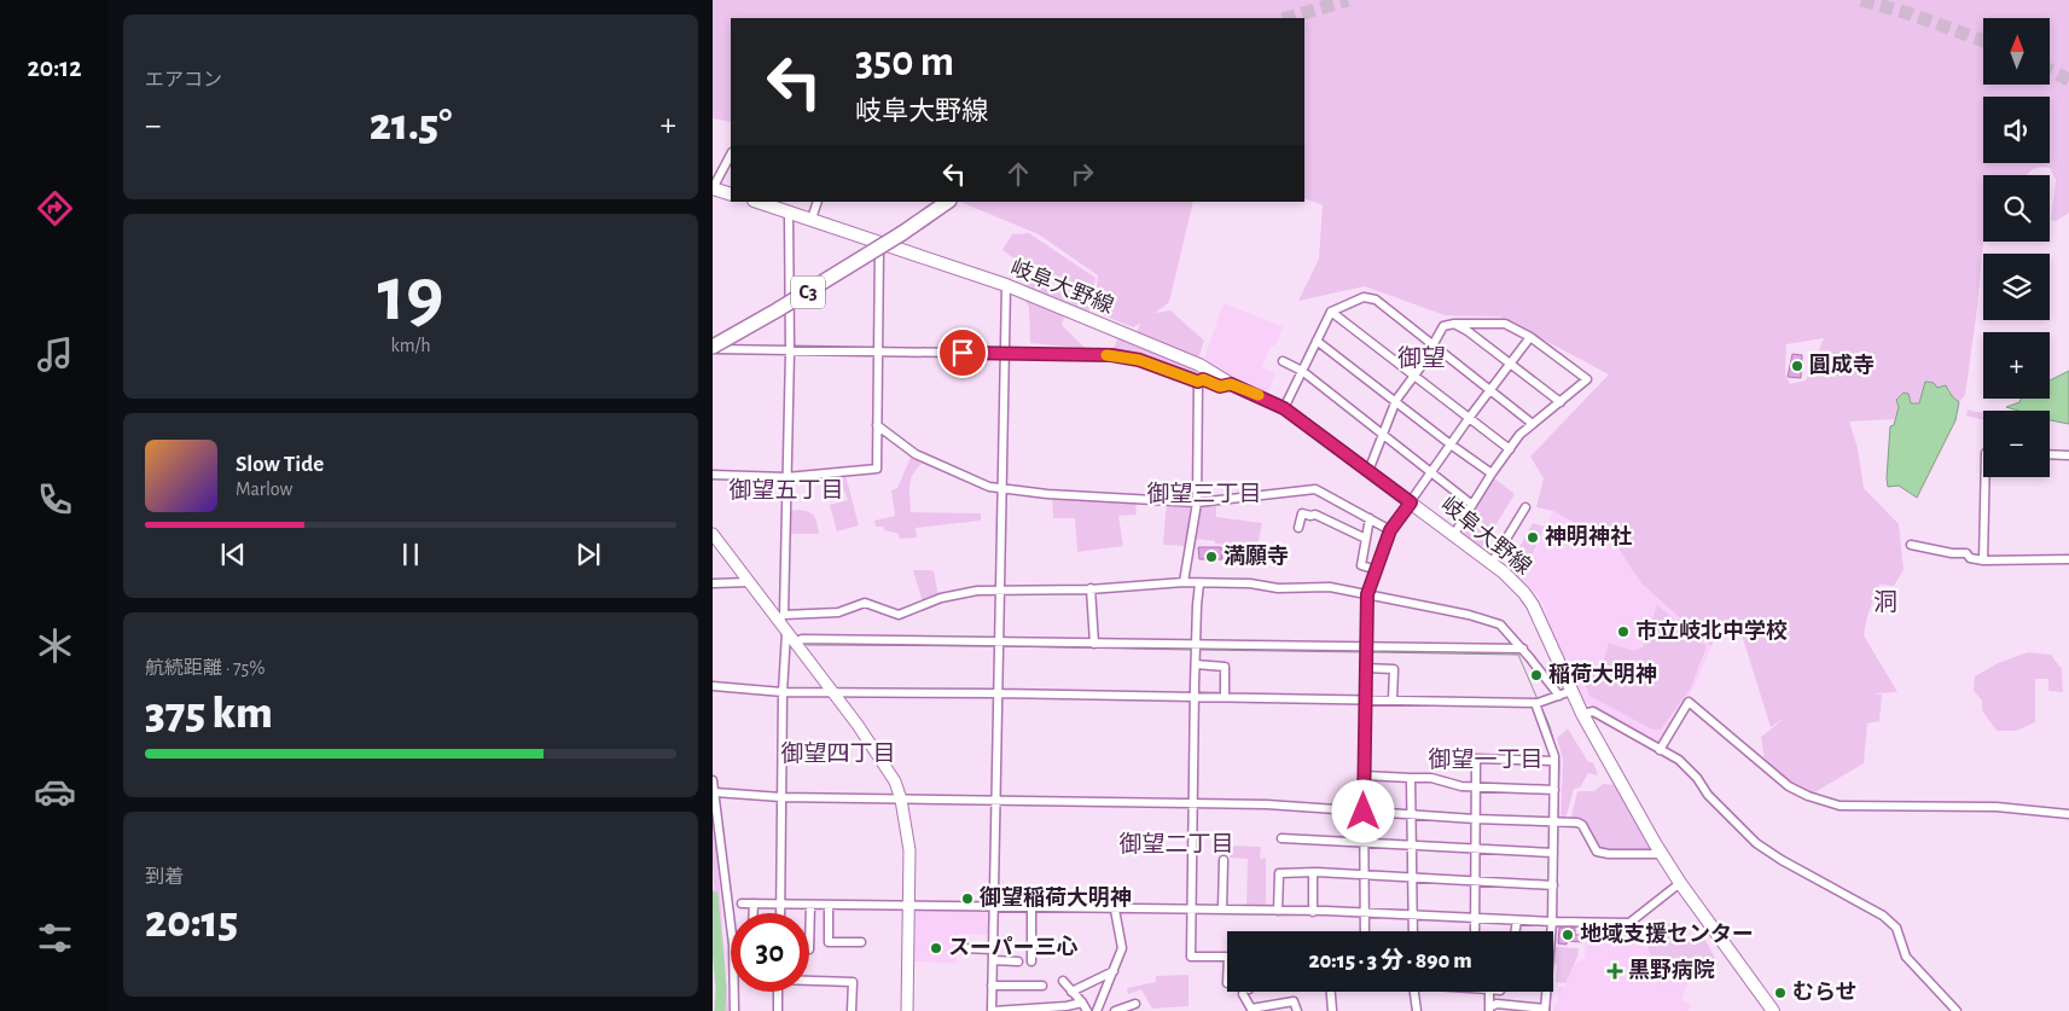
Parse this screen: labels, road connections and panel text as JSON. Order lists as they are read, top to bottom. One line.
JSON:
{"streets":{"highway":["C3"],"main road":["岐阜大野線"]},"districts":["御望","御望五丁目","御望三丁目","洞","御望四丁目","御望一丁目","御望二丁目"],"places":{"other":["圓成寺","神明神社","満願寺","市立岐北中学校","稲荷大明神","御望稲荷大明神","地域支援センター","スーパー三心","むらせ"],"health":["黒野病院"]},"north":"top","page":{"tabs":"20:12","tile":["エアコン",["19","km/h"],["航続距離 · 75%","375 km"],["到着","20:15"]],"map_buttons":["+","−"],"turn":["350 m","岐阜大野線"],"heat":["−","21.5°","+"],"song":["Slow Tide","Marlow"],"limit":"30","trip":"20:15 · 3 分 · 890 m"}}
